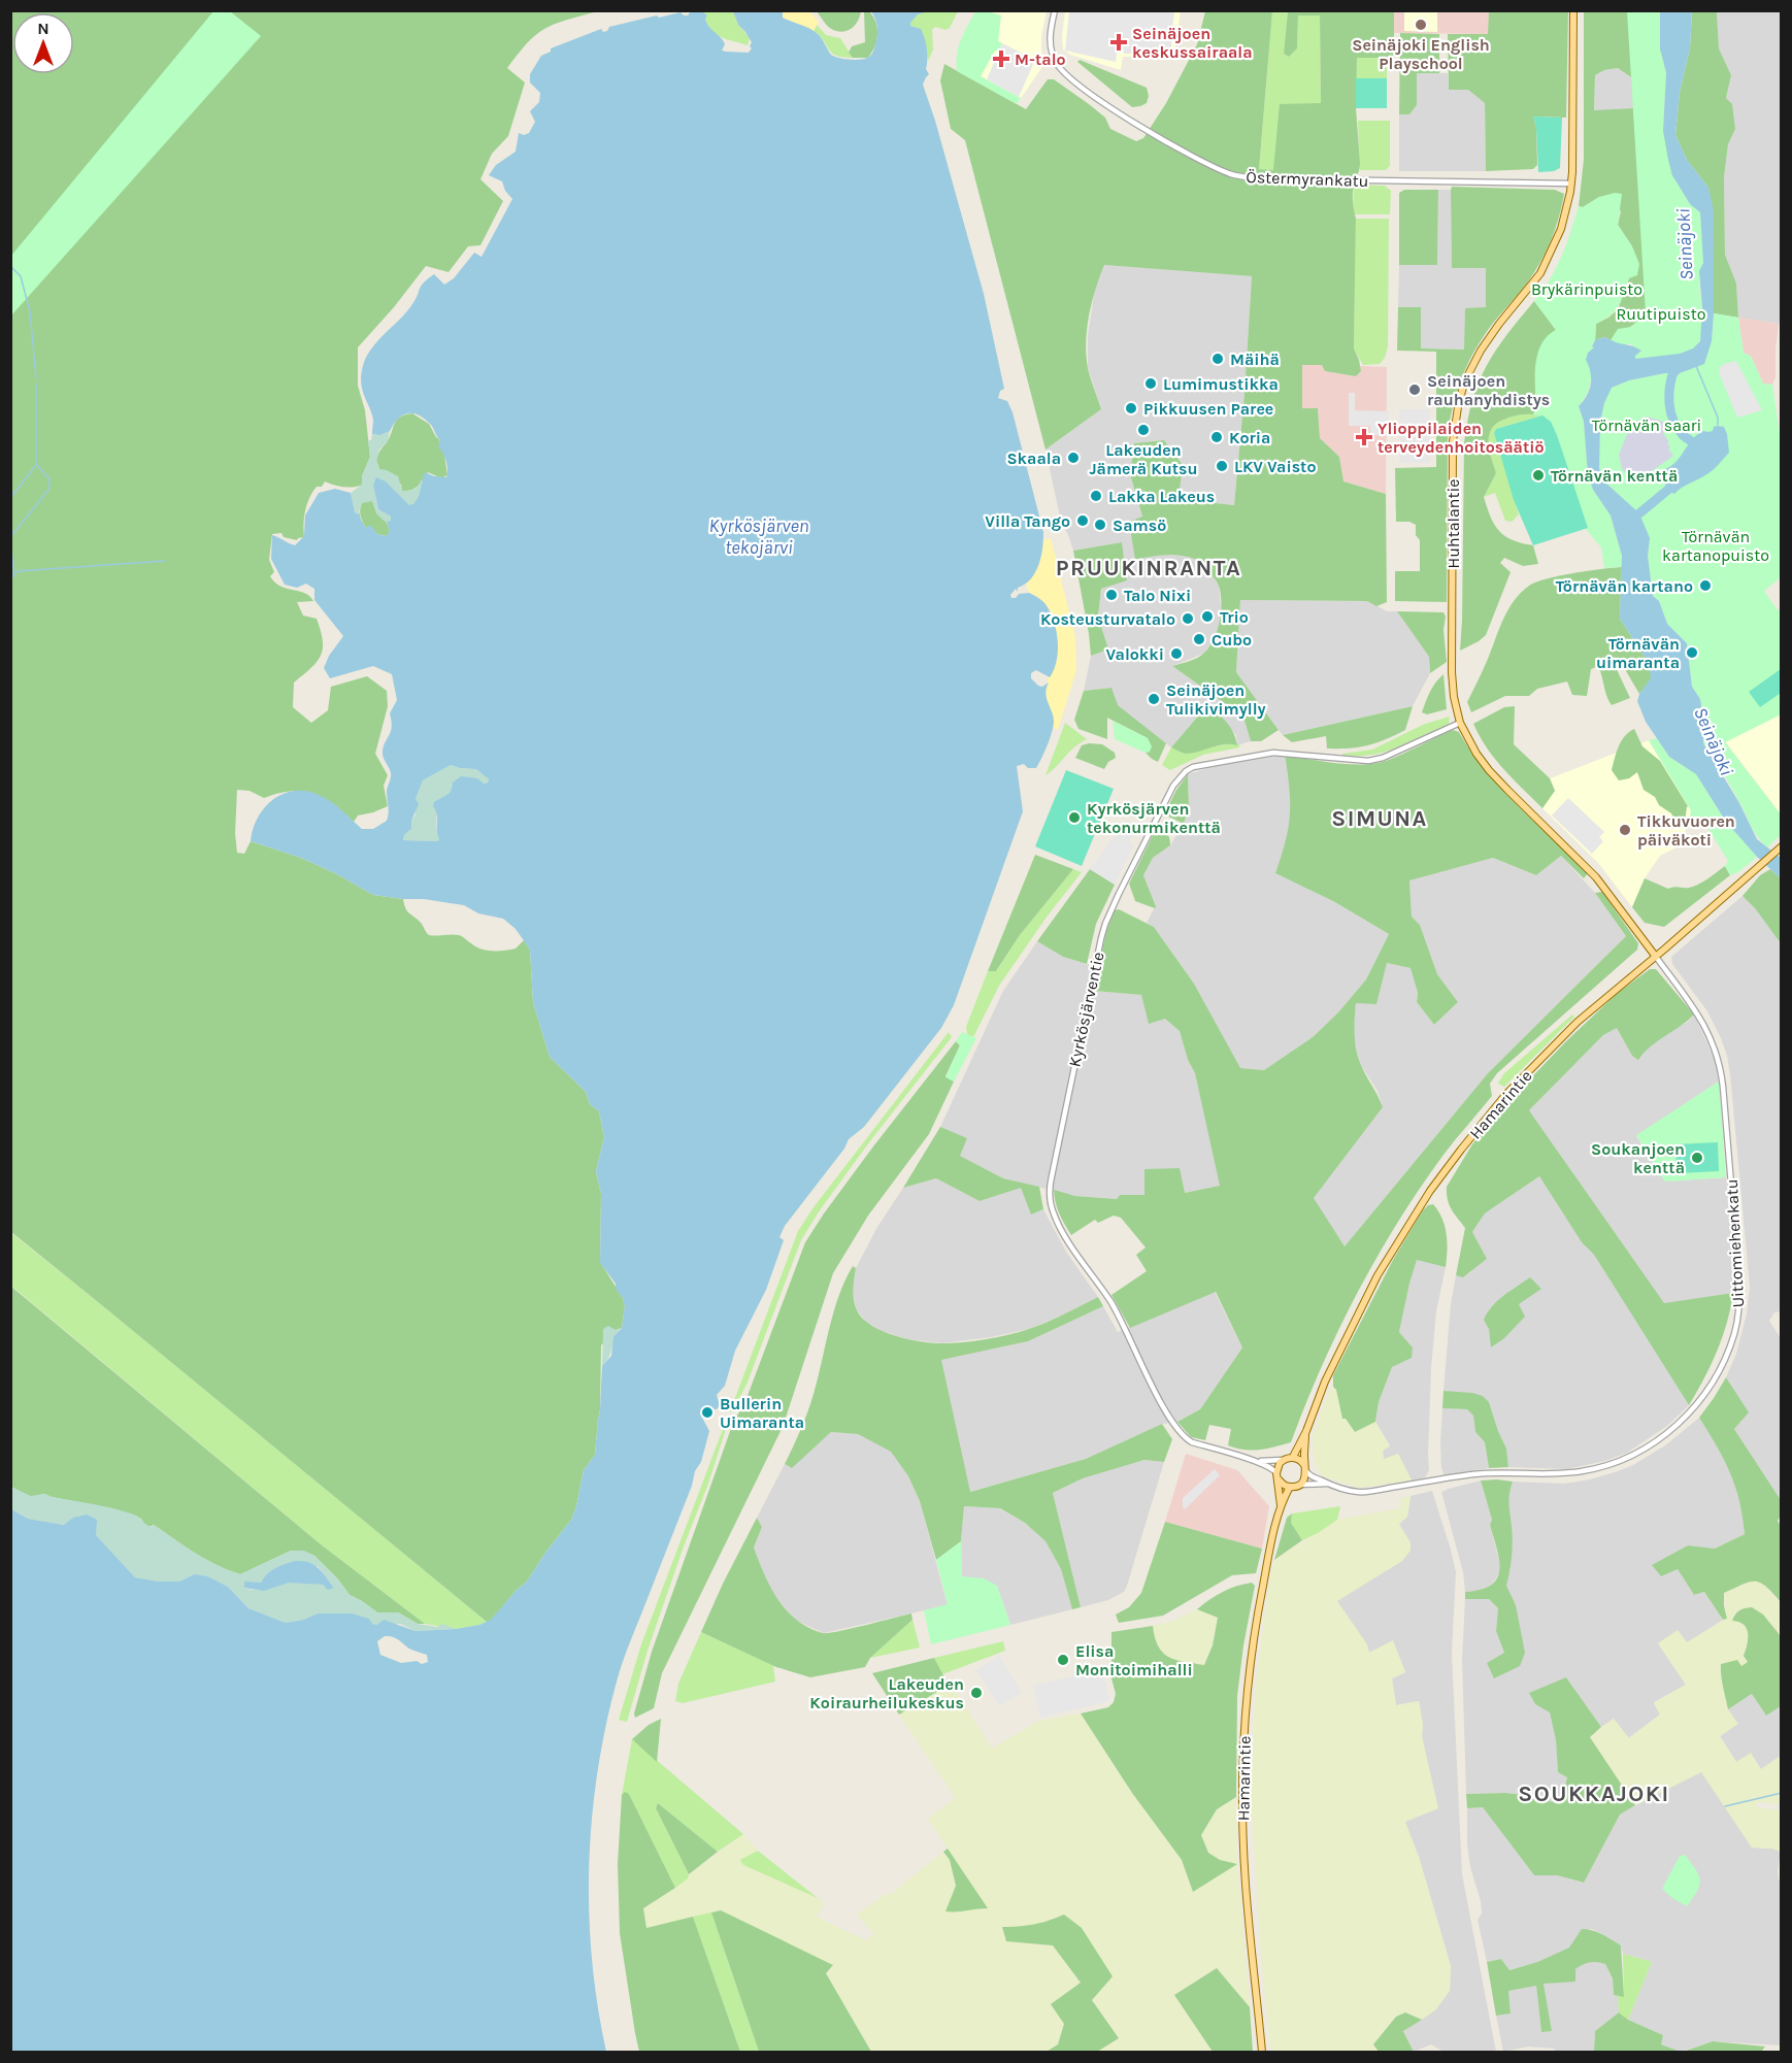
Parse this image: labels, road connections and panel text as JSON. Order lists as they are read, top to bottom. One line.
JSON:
{"streets":{"main road":["Huhtalantie","Hamarintie"],"street":["Östermyrankatu","Kyrkösjärventie","Uittomiehenkatu"]},"crossings":[["Östermyrankatu","Huhtalantie"],["Huhtalantie","Kyrkösjärventie"],["Huhtalantie","Hamarintie"],["Huhtalantie","Uittomiehenkatu"],["Kyrkösjärventie","Hamarintie"],["Kyrkösjärventie","Uittomiehenkatu"],["Hamarintie","Uittomiehenkatu"]],"districts":["PRUUKINRANTA","SIMUNA","SOUKKAJOKI"],"water":["Seinäjoki","Kyrkösjärven tekojärvi"],"parks":["Brykärinpuisto","Ruutipuisto","Törnävän saari","Törnävän kartanopuisto"],"places":{"other":["Seinäjoki English Playschool","Mäihä","Lumimustikka","Seinäjoen rauhanyhdistys","Pikkuusen Paree","Lakeuden Jämerä Kutsu","Koria","Skaala","LKV Vaisto","Törnävän kenttä","Lakka Lakeus","Villa Tango","Samsö","Törnävän kartano","Talo Nixi","Trio","Kosteusturvatalo","Cubo","Törnävän uimaranta","Valokki","Seinäjoen Tulikivimylly","Kyrkösjärven tekonurmikenttä","Tikkuvuoren päiväkoti","Soukanjoen kenttä","Bullerin Uimaranta","Elisa Monitoimihalli","Lakeuden Koiraurheilukeskus"],"health":["Seinäjoen keskussairaala","M-talo","Ylioppilaiden terveydenhoitosäätiö"]},"north":"top"}
